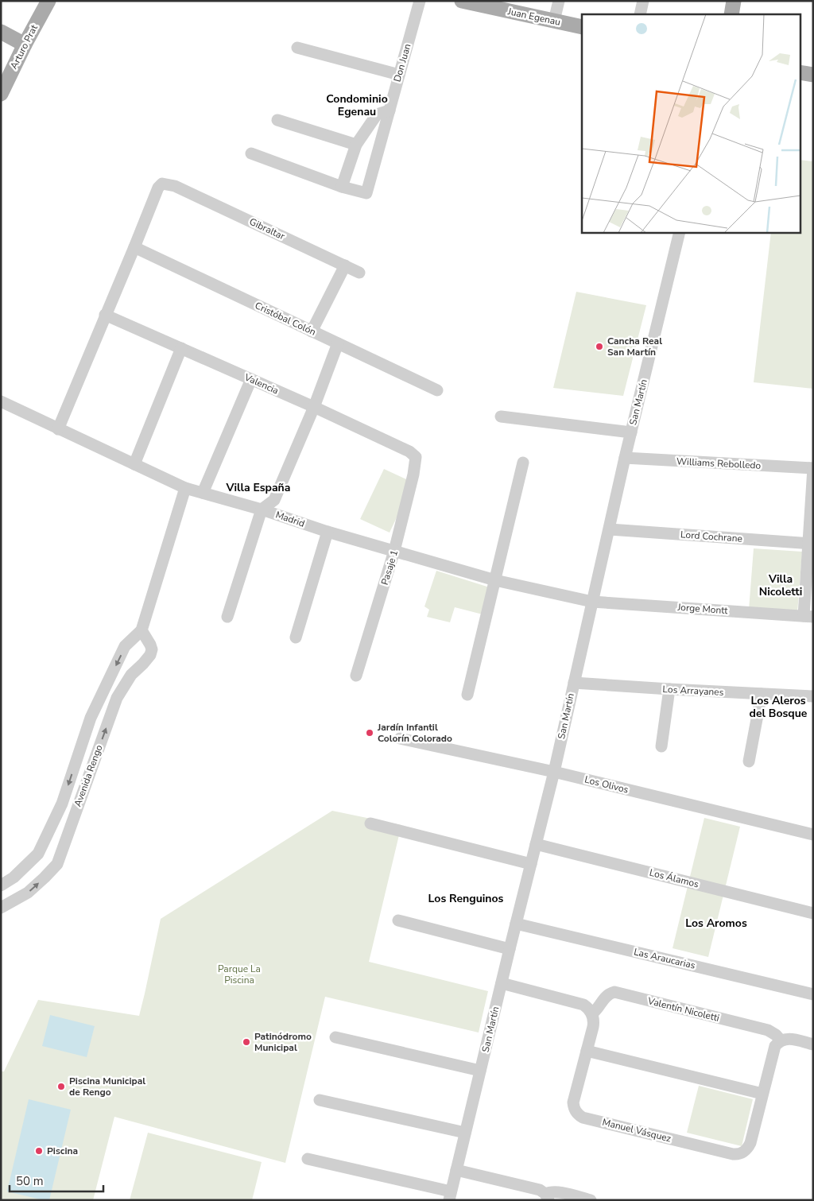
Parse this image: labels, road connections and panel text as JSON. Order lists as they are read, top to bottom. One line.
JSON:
{"streets":{"main road":["Juan Egenau","Arturo Prat"],"street":["Don Juan","Gibraltar","Cristóbal Colón","Valencia","San Martín","Williams Rebolledo","Madrid","Lord Cochrane","Pasaje 1","Jorge Montt","Los Arrayanes","Avenida Rengo","Los Olivos","Los Álamos","Las Araucarias","Valentín Nicoletti","Manuel Vásquez"]},"crossings":[["Gibraltar","Cristóbal Colón"],["Valencia","Pasaje 1"],["San Martín","Williams Rebolledo"],["San Martín","Madrid"],["San Martín","Lord Cochrane"],["San Martín","Jorge Montt"],["San Martín","Los Arrayanes"],["San Martín","Los Olivos"],["San Martín","Los Álamos"],["San Martín","Las Araucarias"],["Madrid","Pasaje 1"],["Madrid","Jorge Montt"],["Madrid","Avenida Rengo"],["Valentín Nicoletti","Manuel Vásquez"]],"districts":["Condominio Egenau","Villa España","Villa Nicoletti","Los Aleros del Bosque","Los Renguinos","Los Aromos"],"parks":["Parque La Piscina"],"places":["Cancha Real San Martín","Jardín Infantil Colorín Colorado","Patinódromo Municipal","Piscina Municipal de Rengo","Piscina"],"scale_bar":"50 m"}
